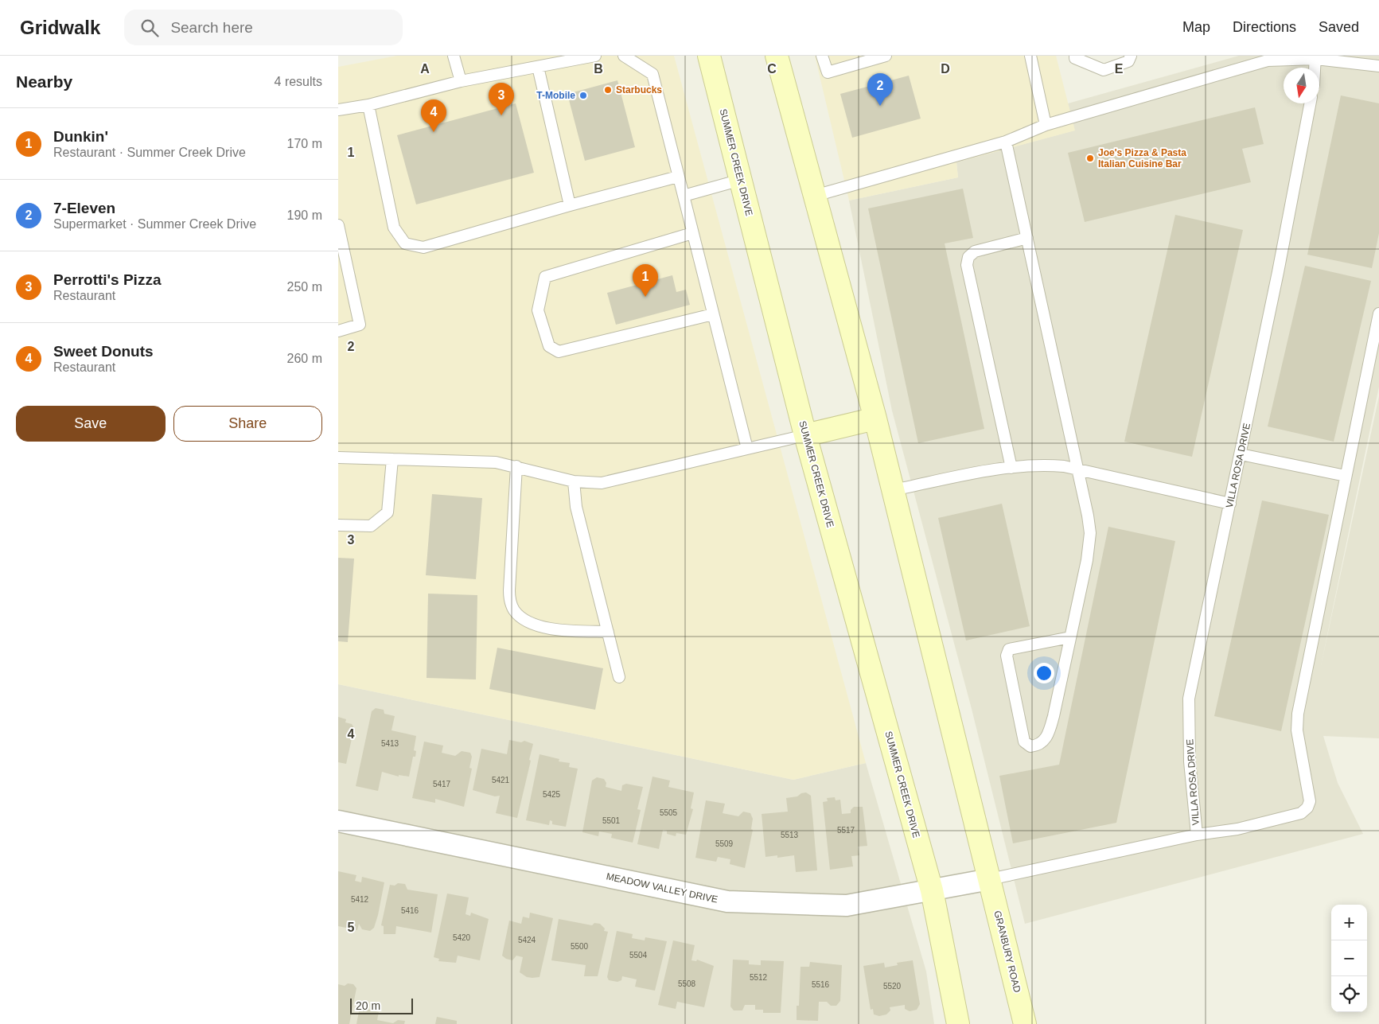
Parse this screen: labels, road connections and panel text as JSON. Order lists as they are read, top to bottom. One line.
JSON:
{"streets":{"main road":["SUMMER CREEK DRIVE","GRANBURY ROAD"],"street":["MEADOW VALLEY DRIVE"],"lane":["VILLA ROSA DRIVE"]},"crossings":[["SUMMER CREEK DRIVE","MEADOW VALLEY DRIVE"],["MEADOW VALLEY DRIVE","GRANBURY ROAD"]],"places":["Starbucks","T-Mobile","Joe's Pizza & Pasta Italian Cuisine Bar"],"house_numbers":["5413","5421","5417","5425","5505","5501","5517","5513","5509","5412","5416","5420","5424","5500","5504","5512","5508","5516","5520"],"scale_bar":"20 m","north":"bottom","page":{"header":"Gridwalk","search":"Search here","nav":["Map","Directions","Saved"],"heading":["Nearby","4 results"],"pins":["2","3","4","1"],"list":[{"mark":"1","name":"Dunkin'","note":"Restaurant · Summer Creek Drive","value":"170 m"},{"mark":"2","name":"7-Eleven","note":"Supermarket · Summer Creek Drive","value":"190 m"},{"mark":"3","name":"Perrotti's Pizza","note":"Restaurant","value":"250 m"},{"mark":"4","name":"Sweet Donuts","note":"Restaurant","value":"260 m"}],"buttons":["Save","Share"],"map_buttons":["+","−"],"scale":"20 m"},"grid":{"columns":["A","B","C","D","E"],"rows":["1","2","3","4","5"]}}
